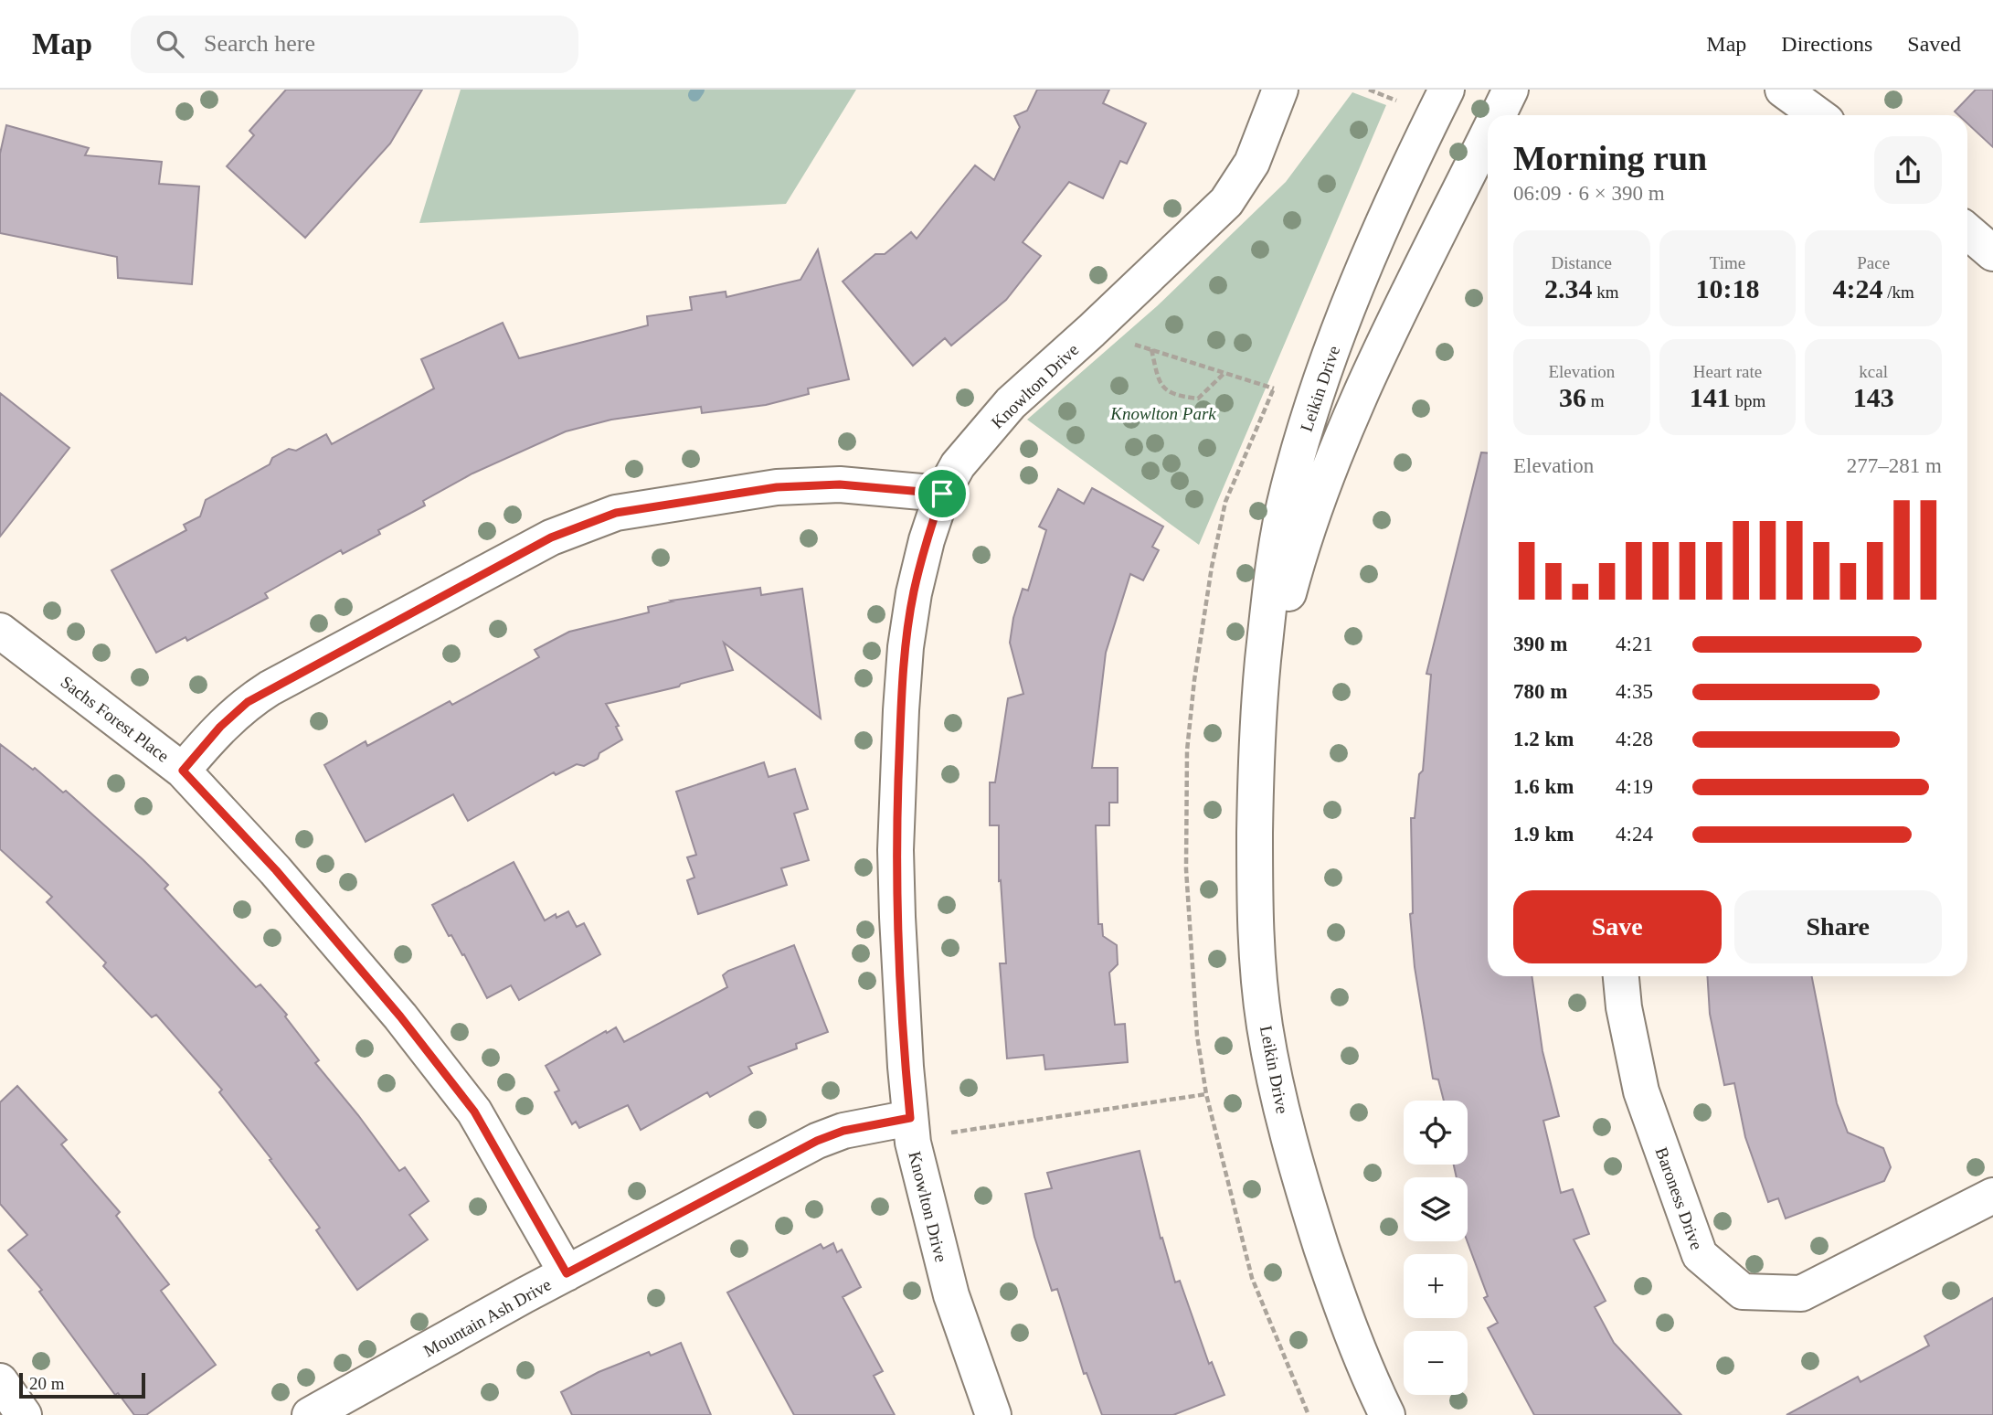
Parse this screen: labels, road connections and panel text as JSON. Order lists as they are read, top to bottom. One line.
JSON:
{"streets":{"street":["Knowlton Drive","Leikin Drive","Sachs Forest Place","Baroness Drive","Mountain Ash Drive"]},"crossings":[["Knowlton Drive","Mountain Ash Drive"],["Sachs Forest Place","Mountain Ash Drive"]],"parks":["Knowlton Park"],"scale_bar":"20 m","page":{"header":"Map","search":"Search here","nav":["Map","Directions","Saved"],"heading":["Morning run","06:09 · 6 × 390 m"],"stats":[["Distance","2.34 km"],["Time","10:18"],["Pace","4:24 /km"],["Elevation","36 m"],["Heart rate","141 bpm"],["kcal","143"]],"chart":["Elevation","277–281 m"],"list":[{"name":"390 m","note":"4:21"},{"name":"780 m","note":"4:35"},{"name":"1.2 km","note":"4:28"},{"name":"1.6 km","note":"4:19"},{"name":"1.9 km","note":"4:24"}],"buttons":["Save","Share"],"map_buttons":["+","−"],"scale":"20 m"}}
